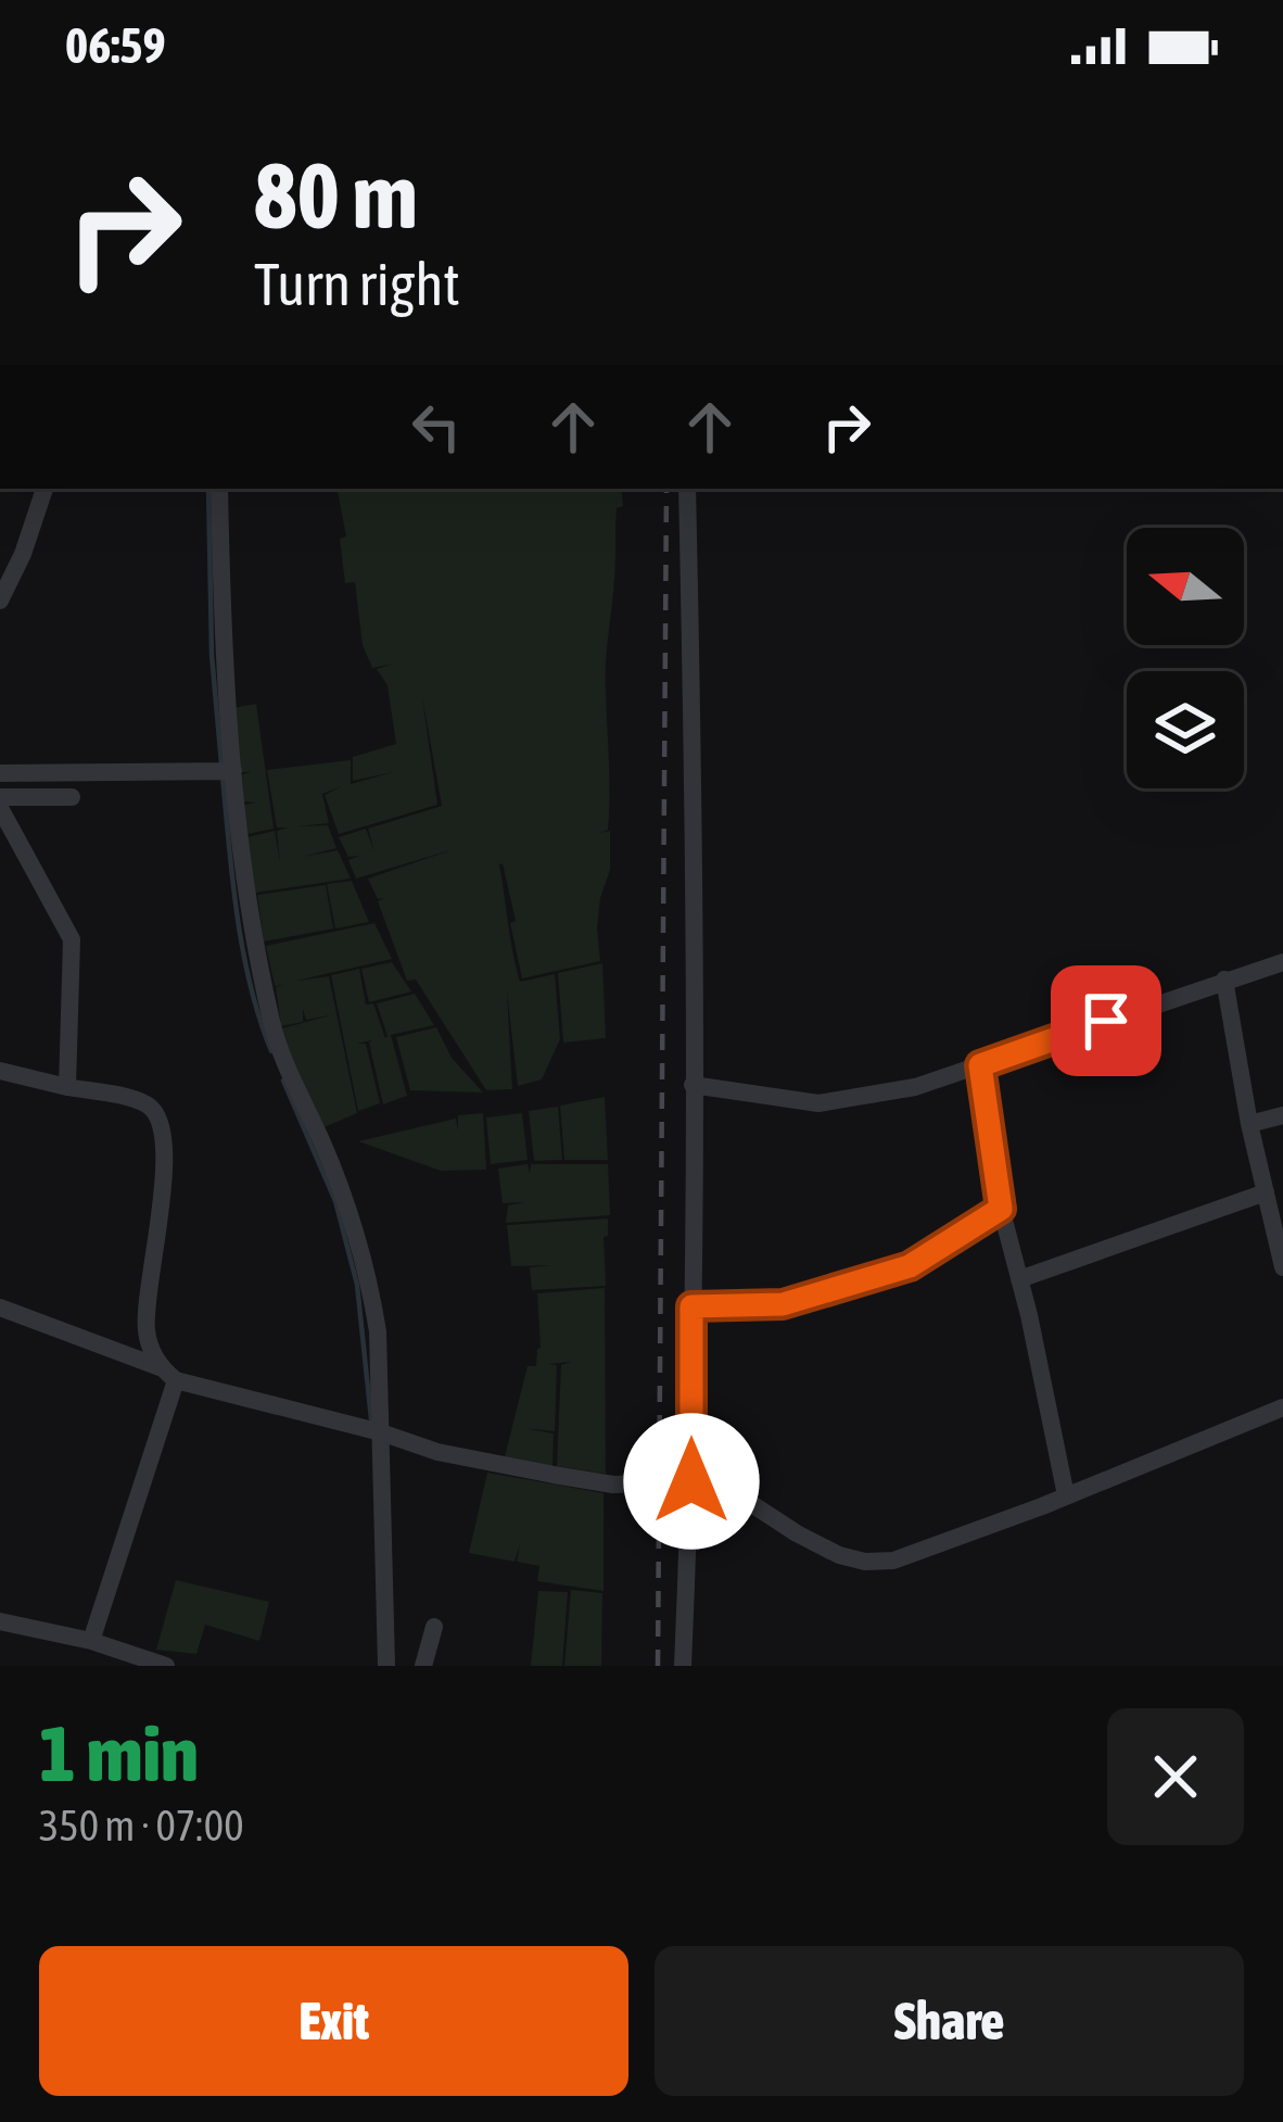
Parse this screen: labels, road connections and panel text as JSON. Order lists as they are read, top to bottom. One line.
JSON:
{"north":"left","page":{"status":"06:59","turn":["80 m","Turn right"],"heading":["1 min","350 m · 07:00"],"buttons":["Exit","Share"]}}
